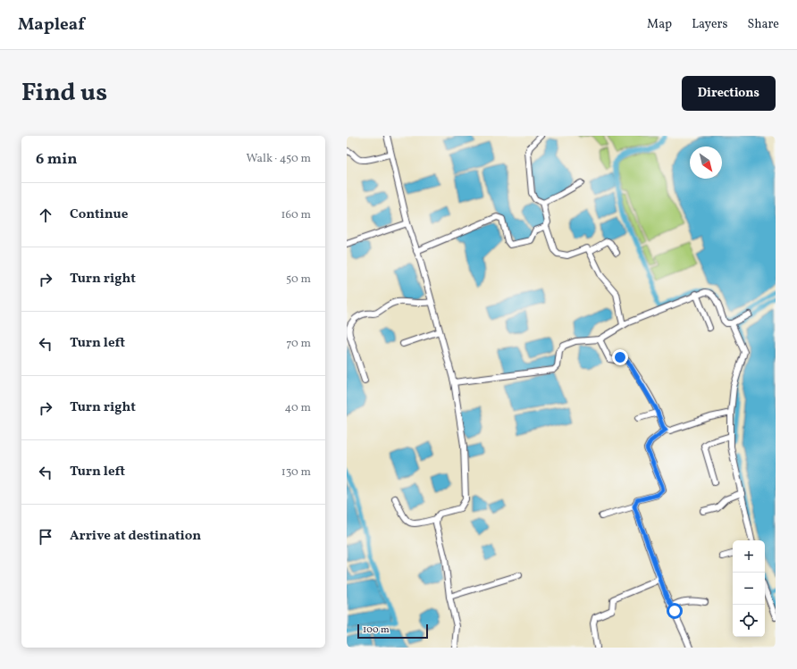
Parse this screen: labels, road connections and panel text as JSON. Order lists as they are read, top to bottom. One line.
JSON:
{"scale_bar":"100 m","north":"bottom right","page":{"header":"Mapleaf","nav":["Map","Layers","Share"],"title":"Find us","buttons":"Directions","heading":["6 min","Walk · 450 m"],"list":[["Continue","160 m"],["Turn right","50 m"],["Turn left","70 m"],["Turn right","40 m"],["Turn left","130 m"],"Arrive at destination"],"map_buttons":["+","−"],"scale":"100 m"}}
